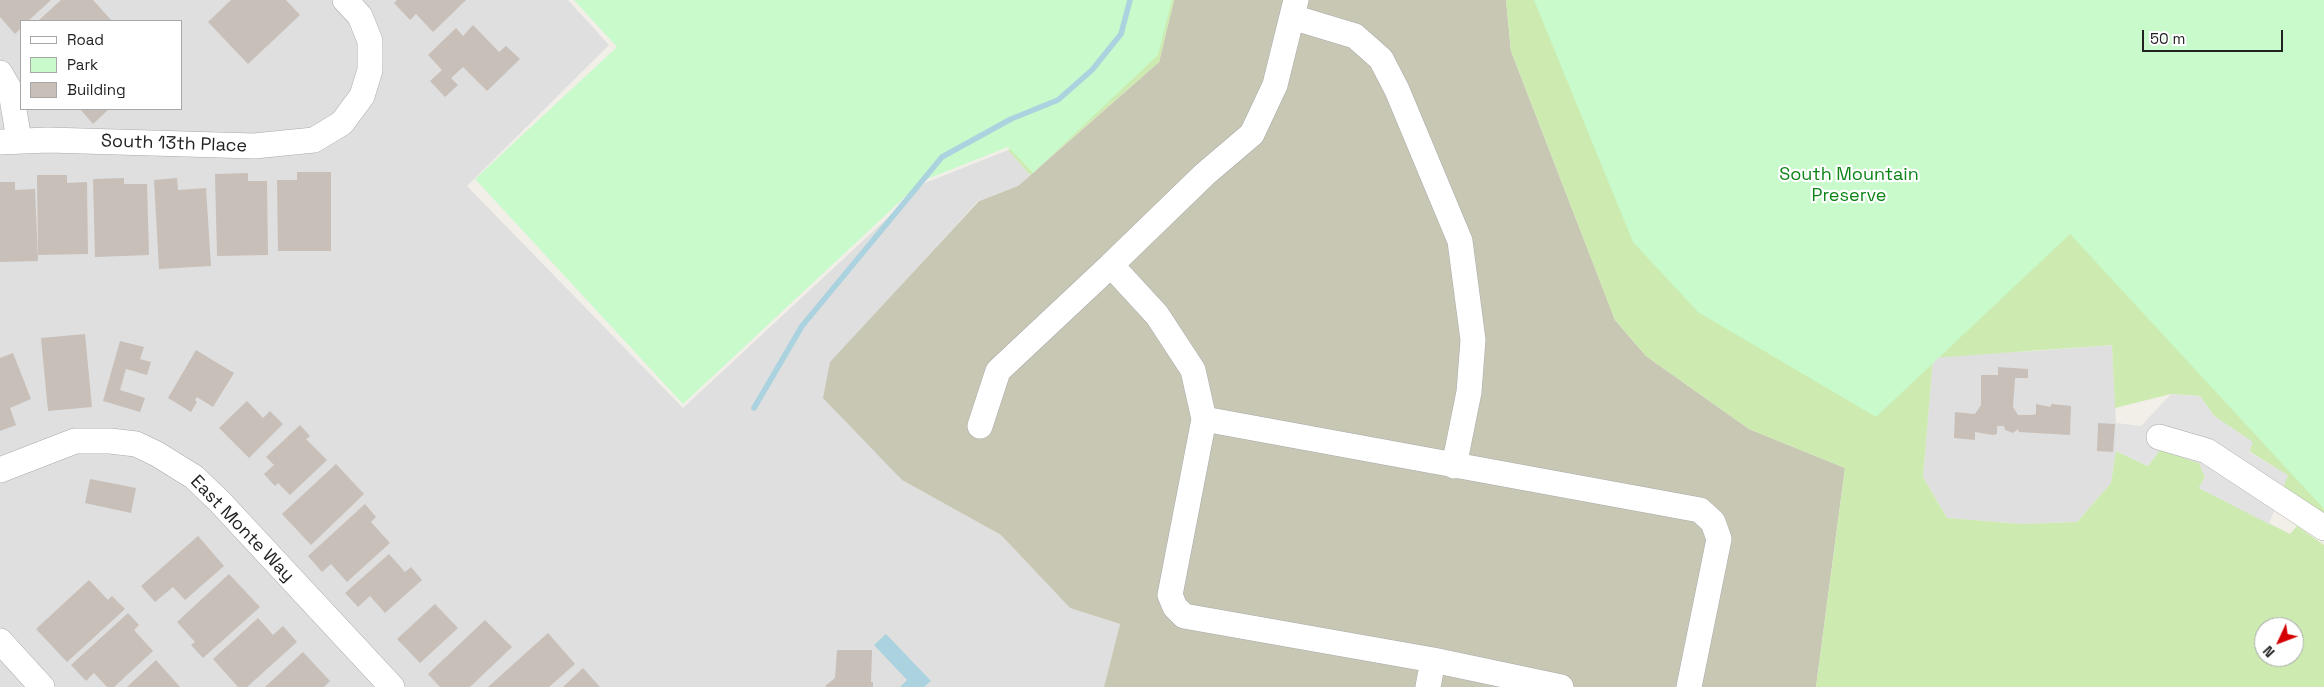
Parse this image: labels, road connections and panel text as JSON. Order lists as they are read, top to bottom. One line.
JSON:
{"streets":{"street":["South 13th Place","East Monte Way"]},"parks":["South Mountain Preserve"],"legend":["Road","Park","Building"],"scale_bar":"50 m","north":"bottom left"}
